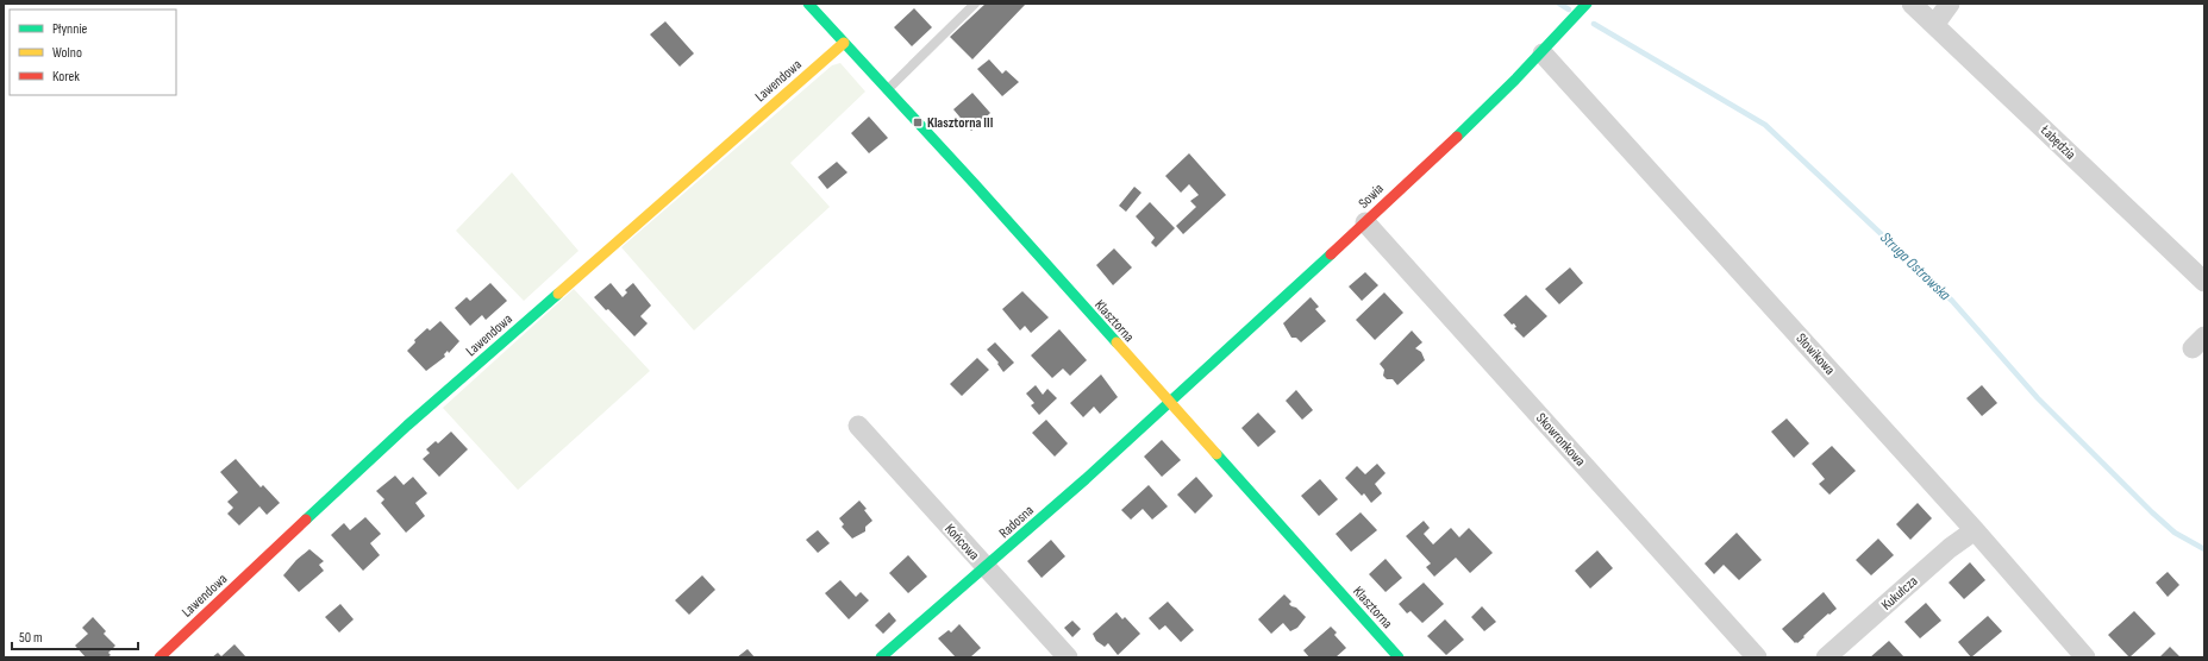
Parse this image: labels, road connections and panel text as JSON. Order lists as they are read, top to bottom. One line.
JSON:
{"streets":{"street":["Lawendowa","Łabędzia","Sowia","Klasztorna","Słowikowa","Skowronkowa","Radosna","Końcowa","Kukułcza"]},"crossings":[["Lawendowa","Klasztorna"],["Sowia","Klasztorna"],["Sowia","Słowikowa"],["Sowia","Skowronkowa"],["Sowia","Radosna"],["Klasztorna","Radosna"],["Słowikowa","Kukułcza"],["Radosna","Końcowa"]],"water":["Struga Ostrowska"],"places":{"transit":["Klasztorna III"]},"legend":["Płynnie","Wolno","Korek"],"scale_bar":"50 m"}
